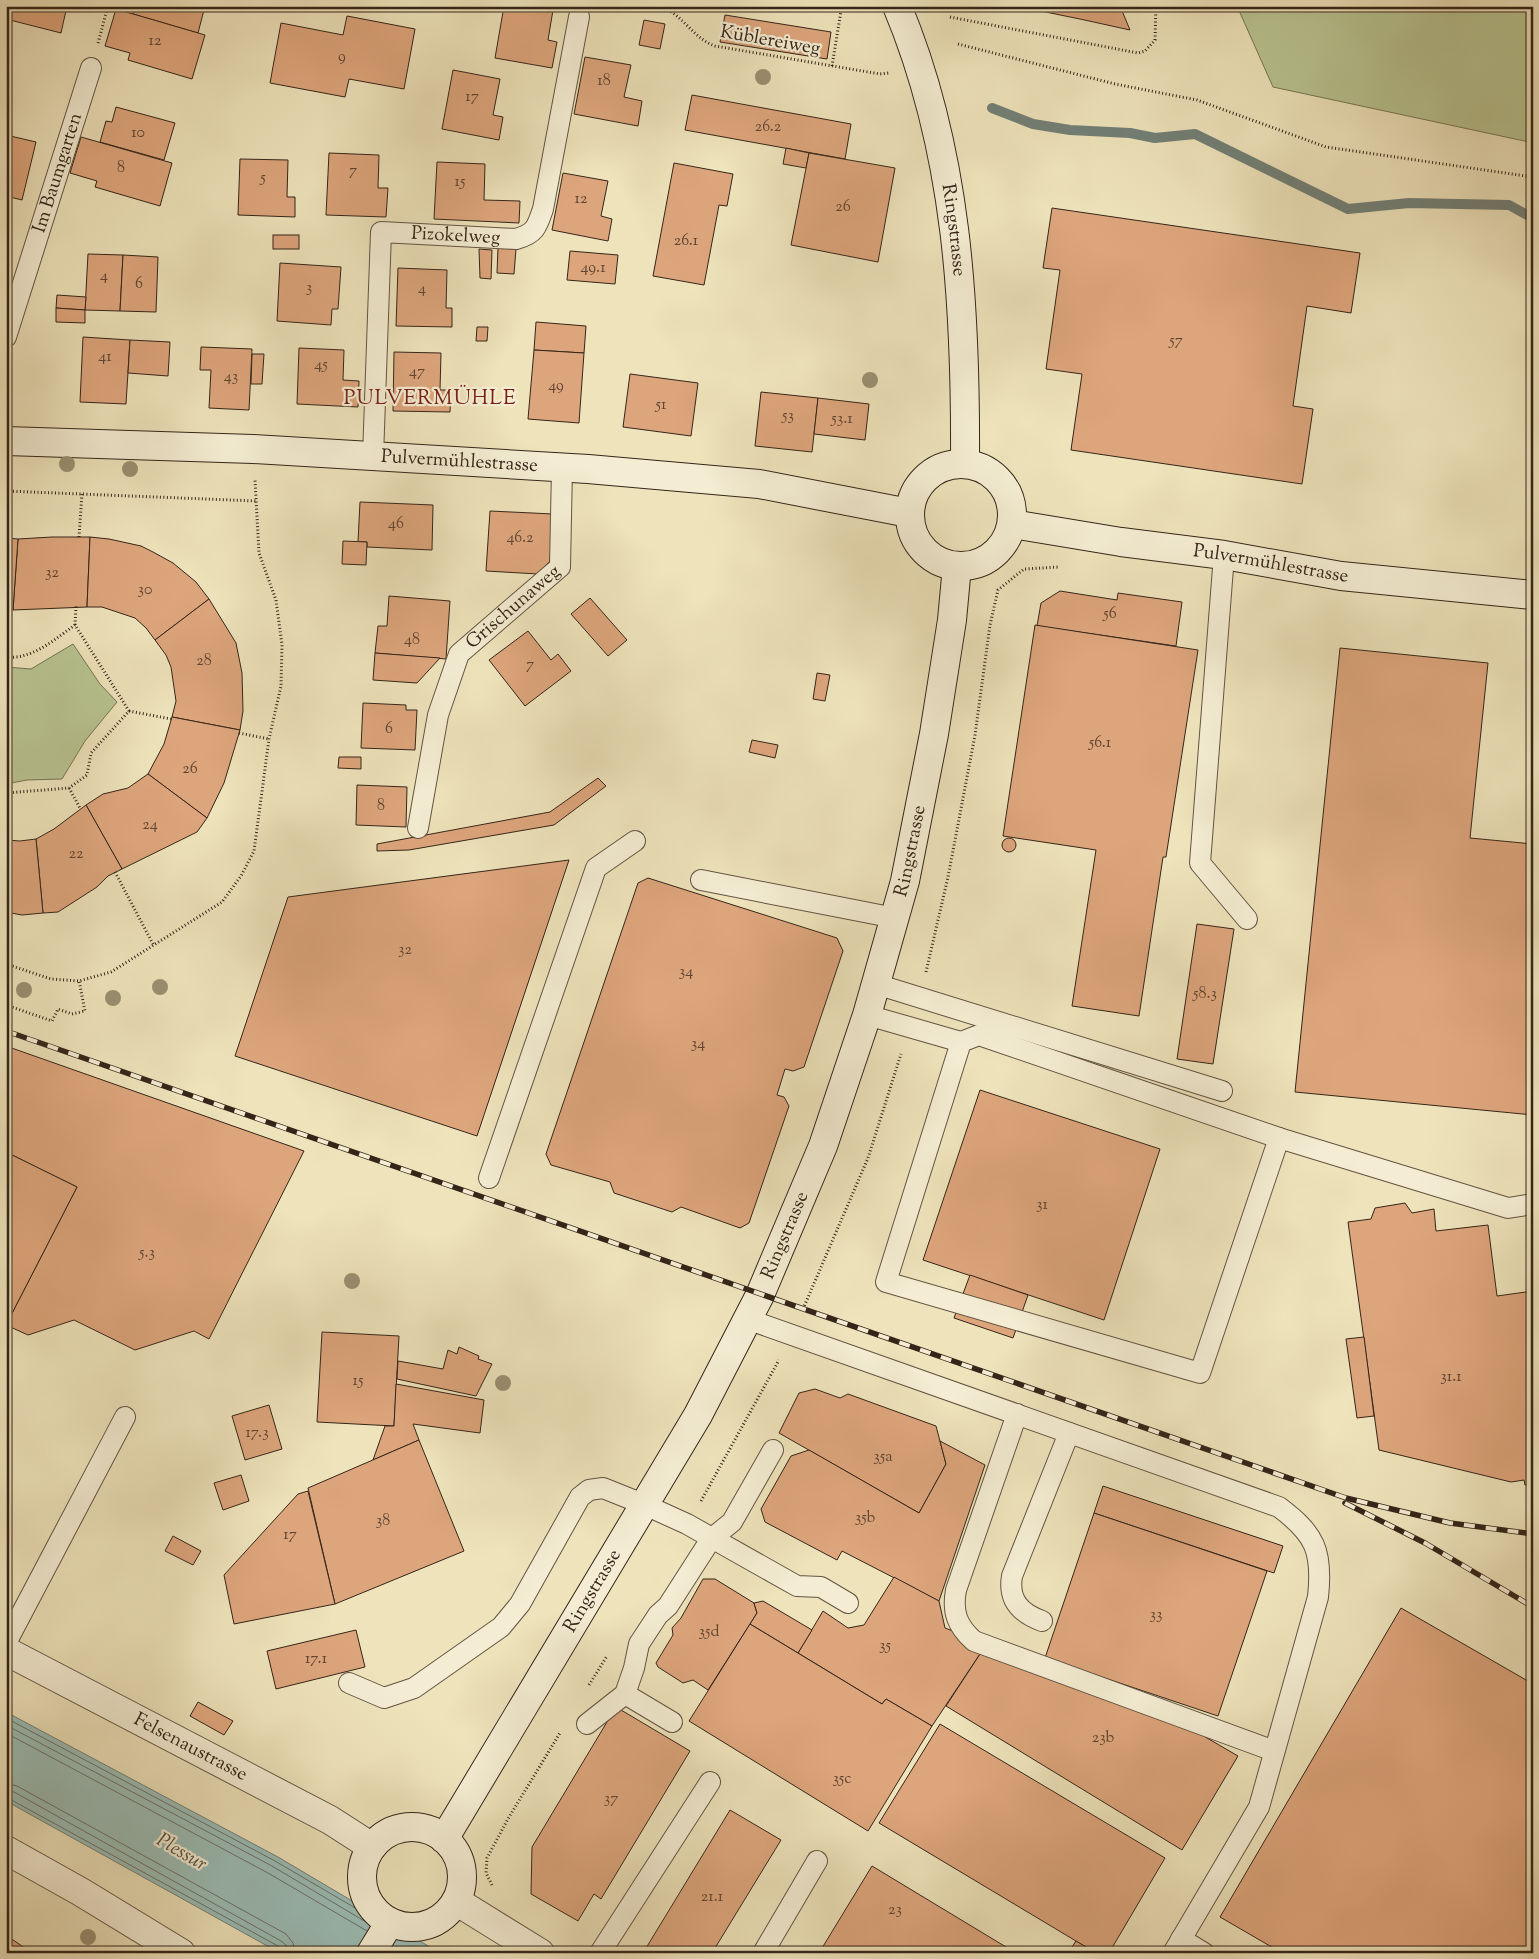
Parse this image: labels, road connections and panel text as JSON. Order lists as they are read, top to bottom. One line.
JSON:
{"streets":{"main road":["Ringstrasse","Pulvermühlestrasse","Felsenaustrasse"],"lane":["Im Baumgarten","Pizokelweg","Grischunaweg"],"path":["Küblereiweg"]},"crossings":[["Ringstrasse","Pulvermühlestrasse"],["Ringstrasse","Felsenaustrasse"],["Pizokelweg","Pulvermühlestrasse"],["Pulvermühlestrasse","Grischunaweg"]],"districts":["PULVERMÜHLE"],"water":["Plessur"],"house_numbers":["12","9","18","17","26.2","10","8","7","5","15","12","26","26.1","49.1","4","6","3","4","57","41","45","47","43","49","51","53","53.1","46","46.2","32","30","56","48","28","7","6","56.1","26","8","24","22","32","34","58.3","34","31","5.3","31.1","15","17.3","35a","35b","38","17","33","35d","35","17.1","23b","35c","37","21.1","23"]}
